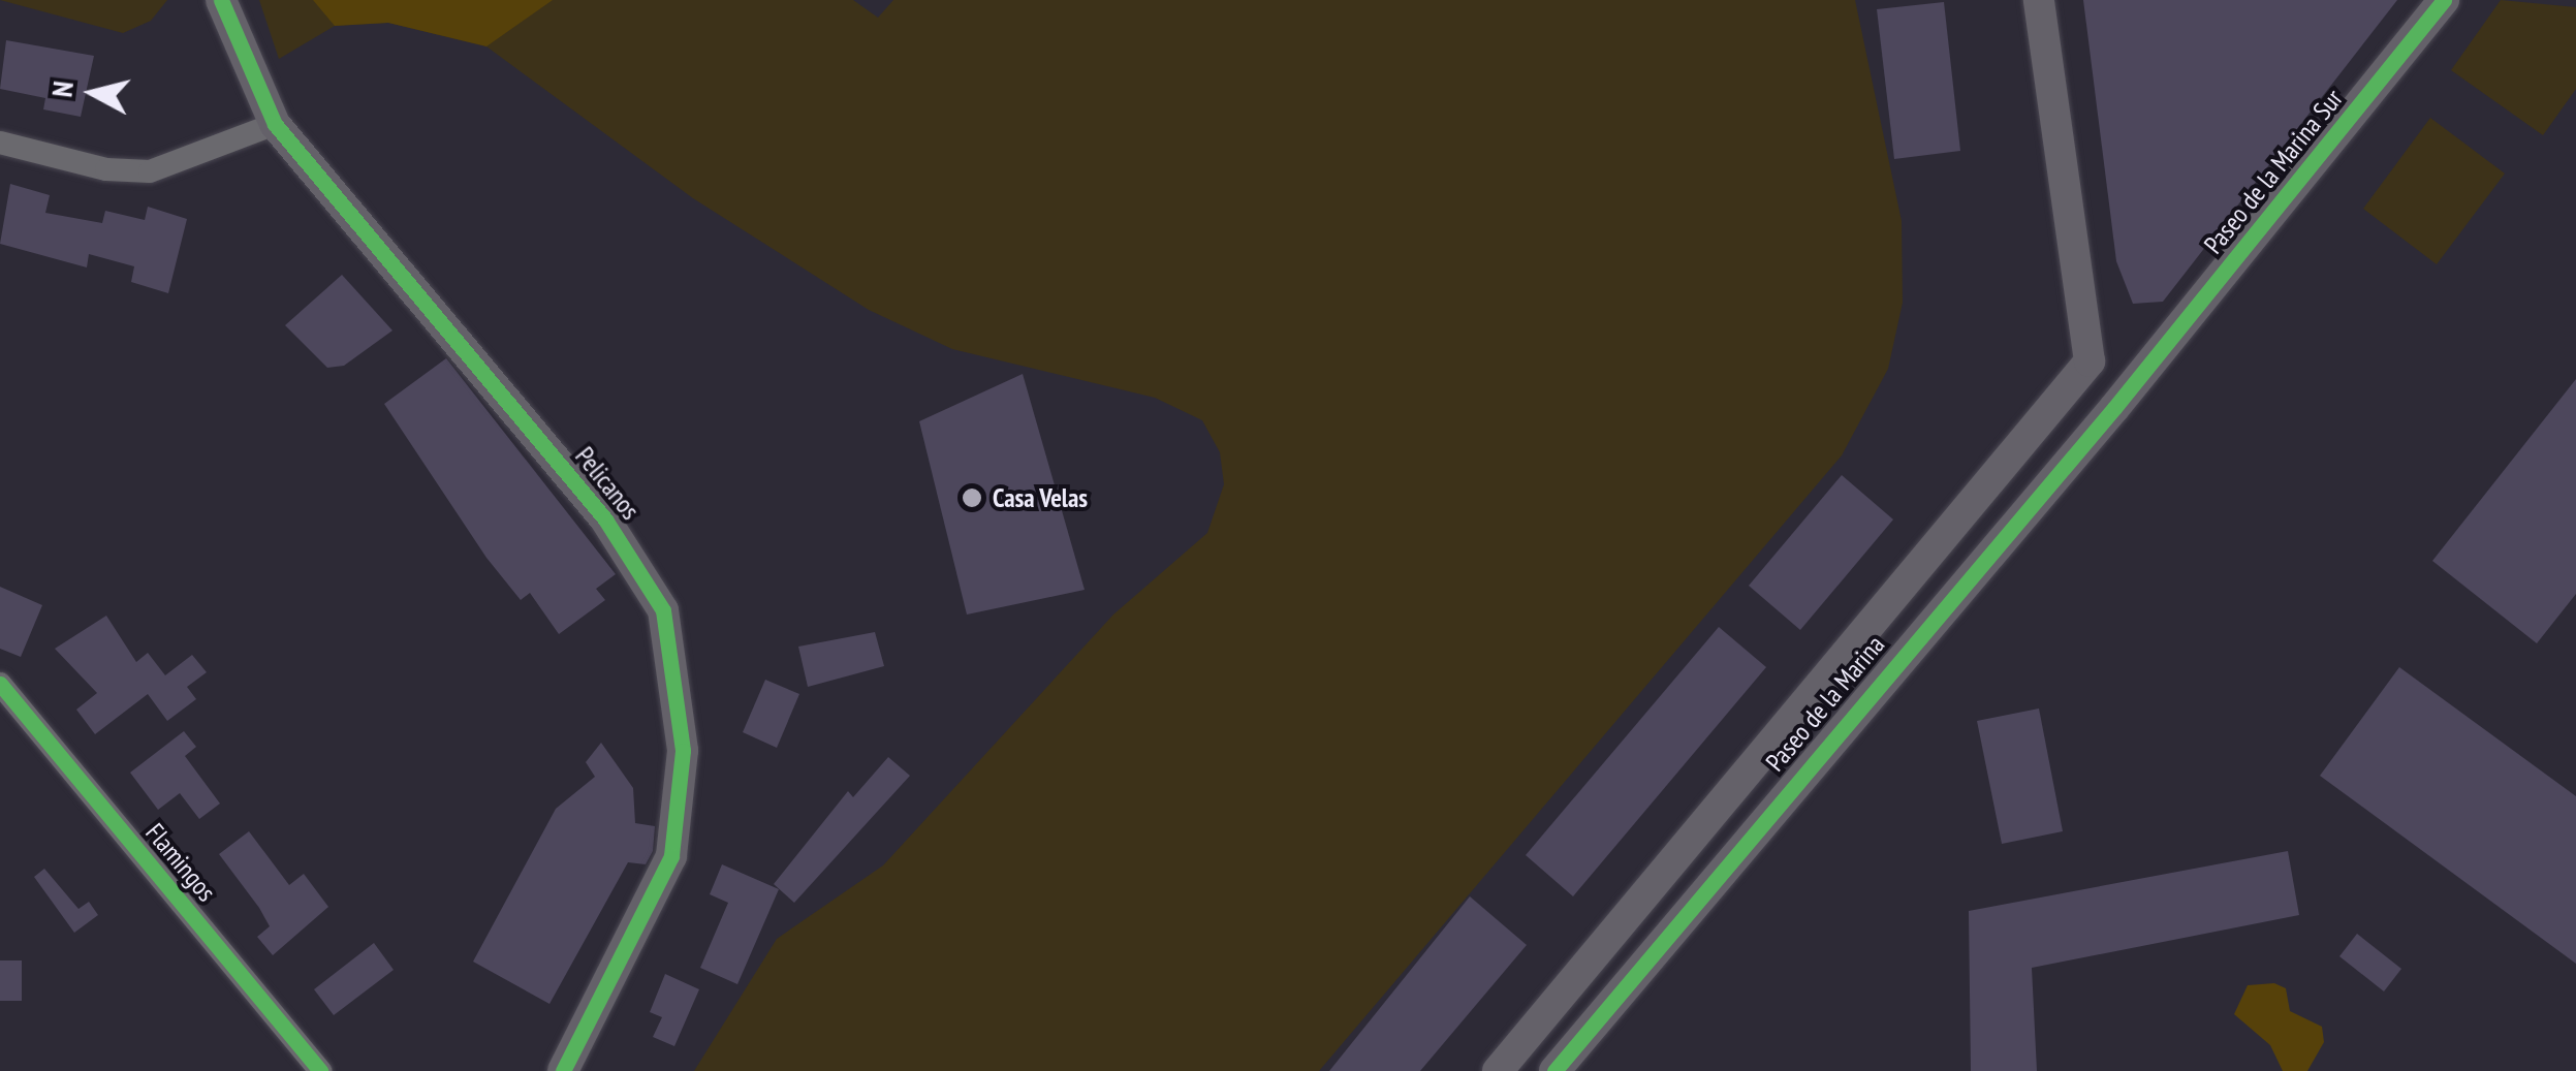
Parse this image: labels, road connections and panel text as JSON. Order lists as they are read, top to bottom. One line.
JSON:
{"streets":{"street":["Paseo de la Marina Sur","Pelicanos","Paseo de la Marina","Flamingos"]},"crossings":[["Paseo de la Marina Sur","Paseo de la Marina"]],"places":["Casa Velas"],"north":"left"}
